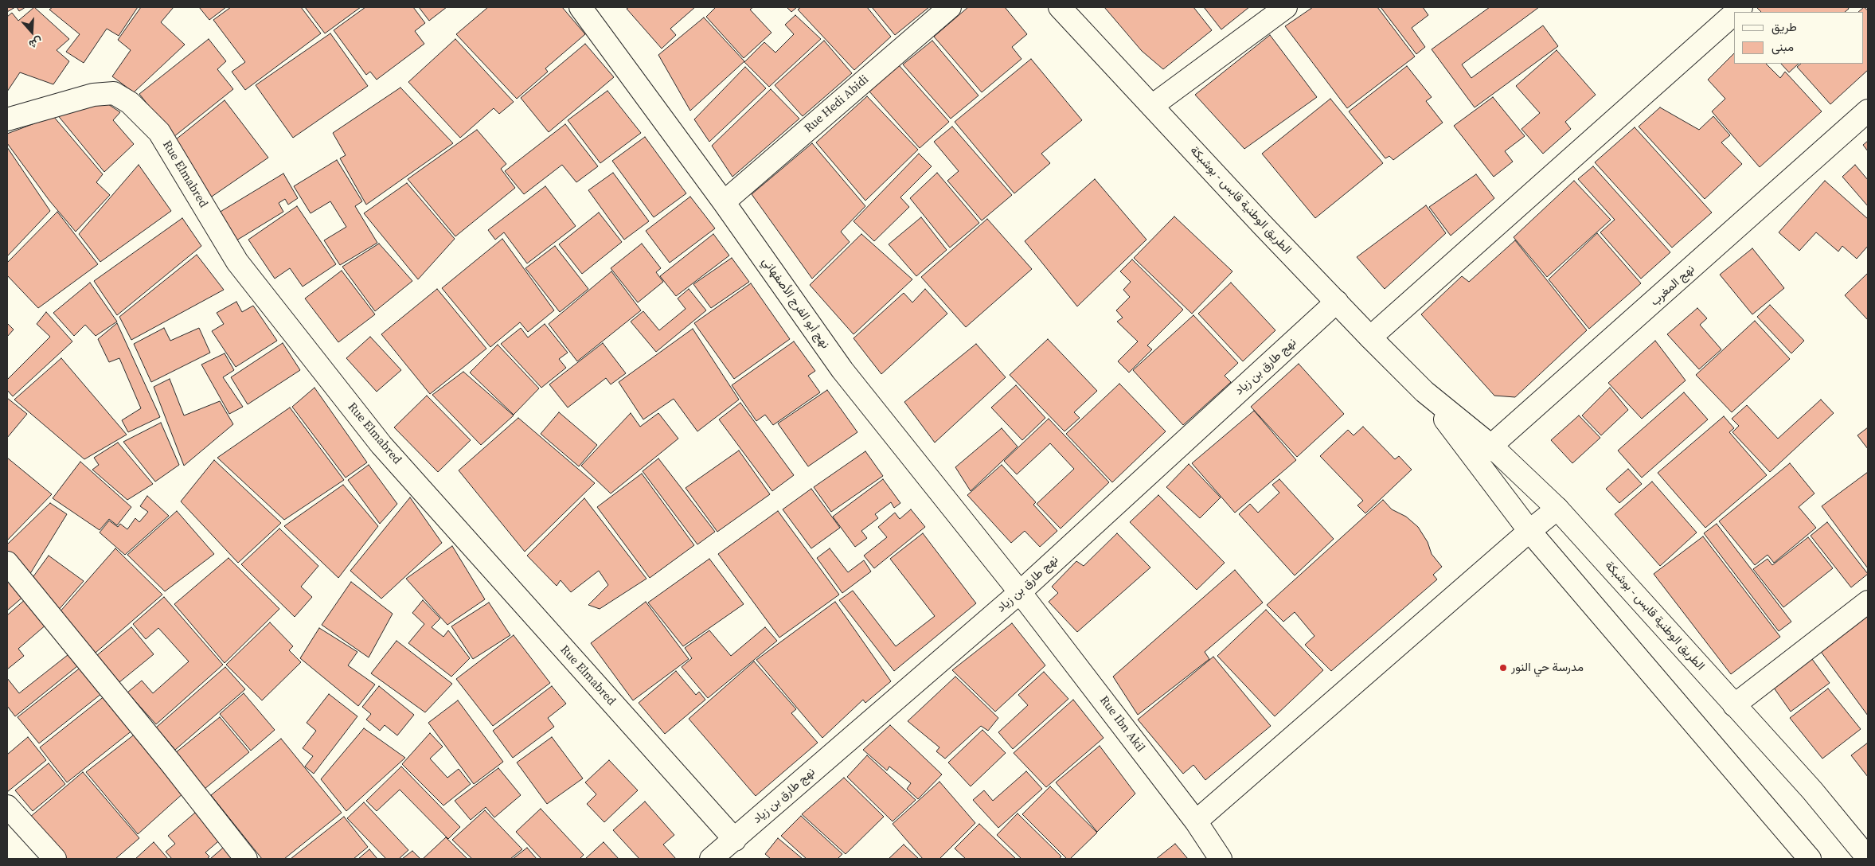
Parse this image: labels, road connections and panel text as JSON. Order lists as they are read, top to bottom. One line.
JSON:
{"streets":{"street":["Rue Hedi Abidi","Rue Elmabred","الطريق الوطنية قابس - بوشبكة","نهج المغرب","نهج أبو الفرج الأصفهاني","نهج طارق بن زياد","Rue Ibn Akil"]},"crossings":[["Rue Hedi Abidi","نهج أبو الفرج الأصفهاني"],["Rue Elmabred","نهج طارق بن زياد"],["الطريق الوطنية قابس - بوشبكة","نهج المغرب"],["الطريق الوطنية قابس - بوشبكة","نهج طارق بن زياد"],["نهج أبو الفرج الأصفهاني","نهج طارق بن زياد"],["نهج أبو الفرج الأصفهاني","Rue Ibn Akil"],["نهج طارق بن زياد","Rue Ibn Akil"]],"places":["مدرسة حي النور"],"legend":["طريق","مبنى"],"north":"bottom"}
